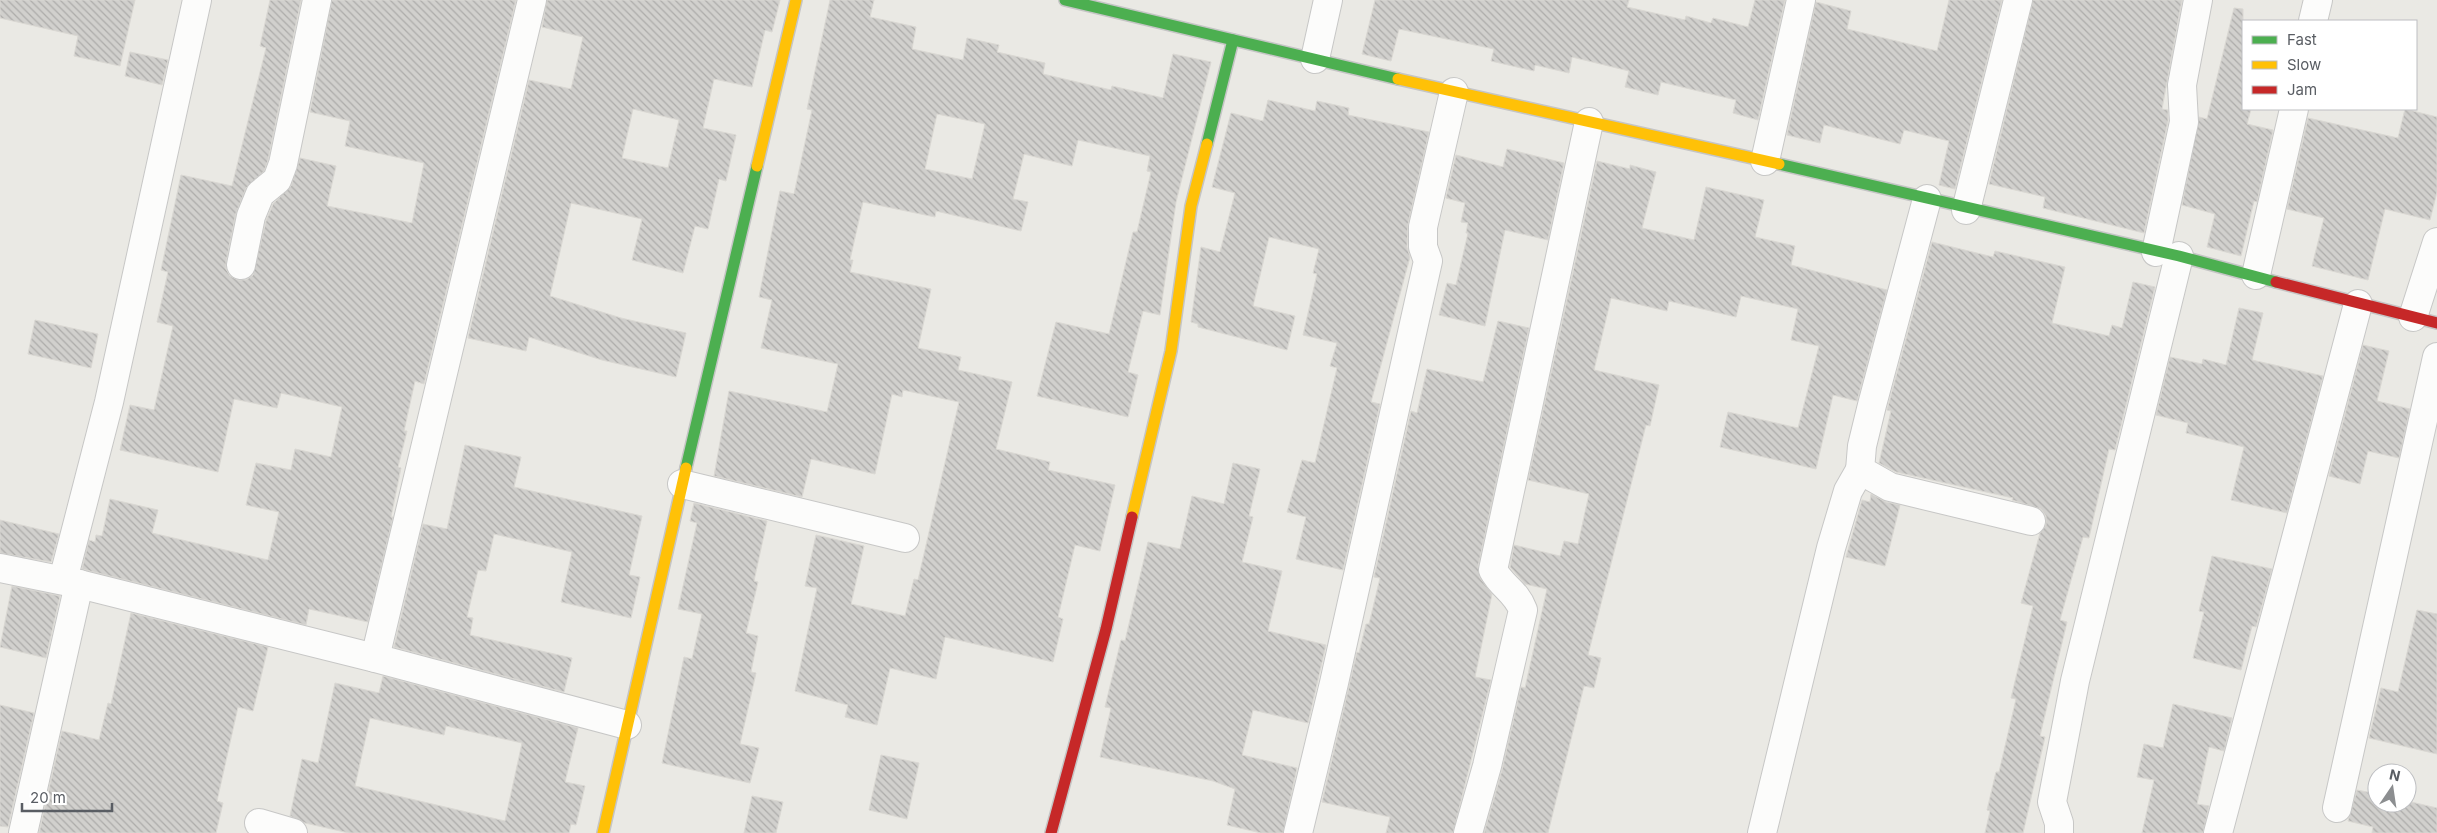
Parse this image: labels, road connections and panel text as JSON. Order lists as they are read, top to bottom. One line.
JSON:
{"legend":["Fast","Slow","Jam"],"scale_bar":"20 m","north":"top"}
